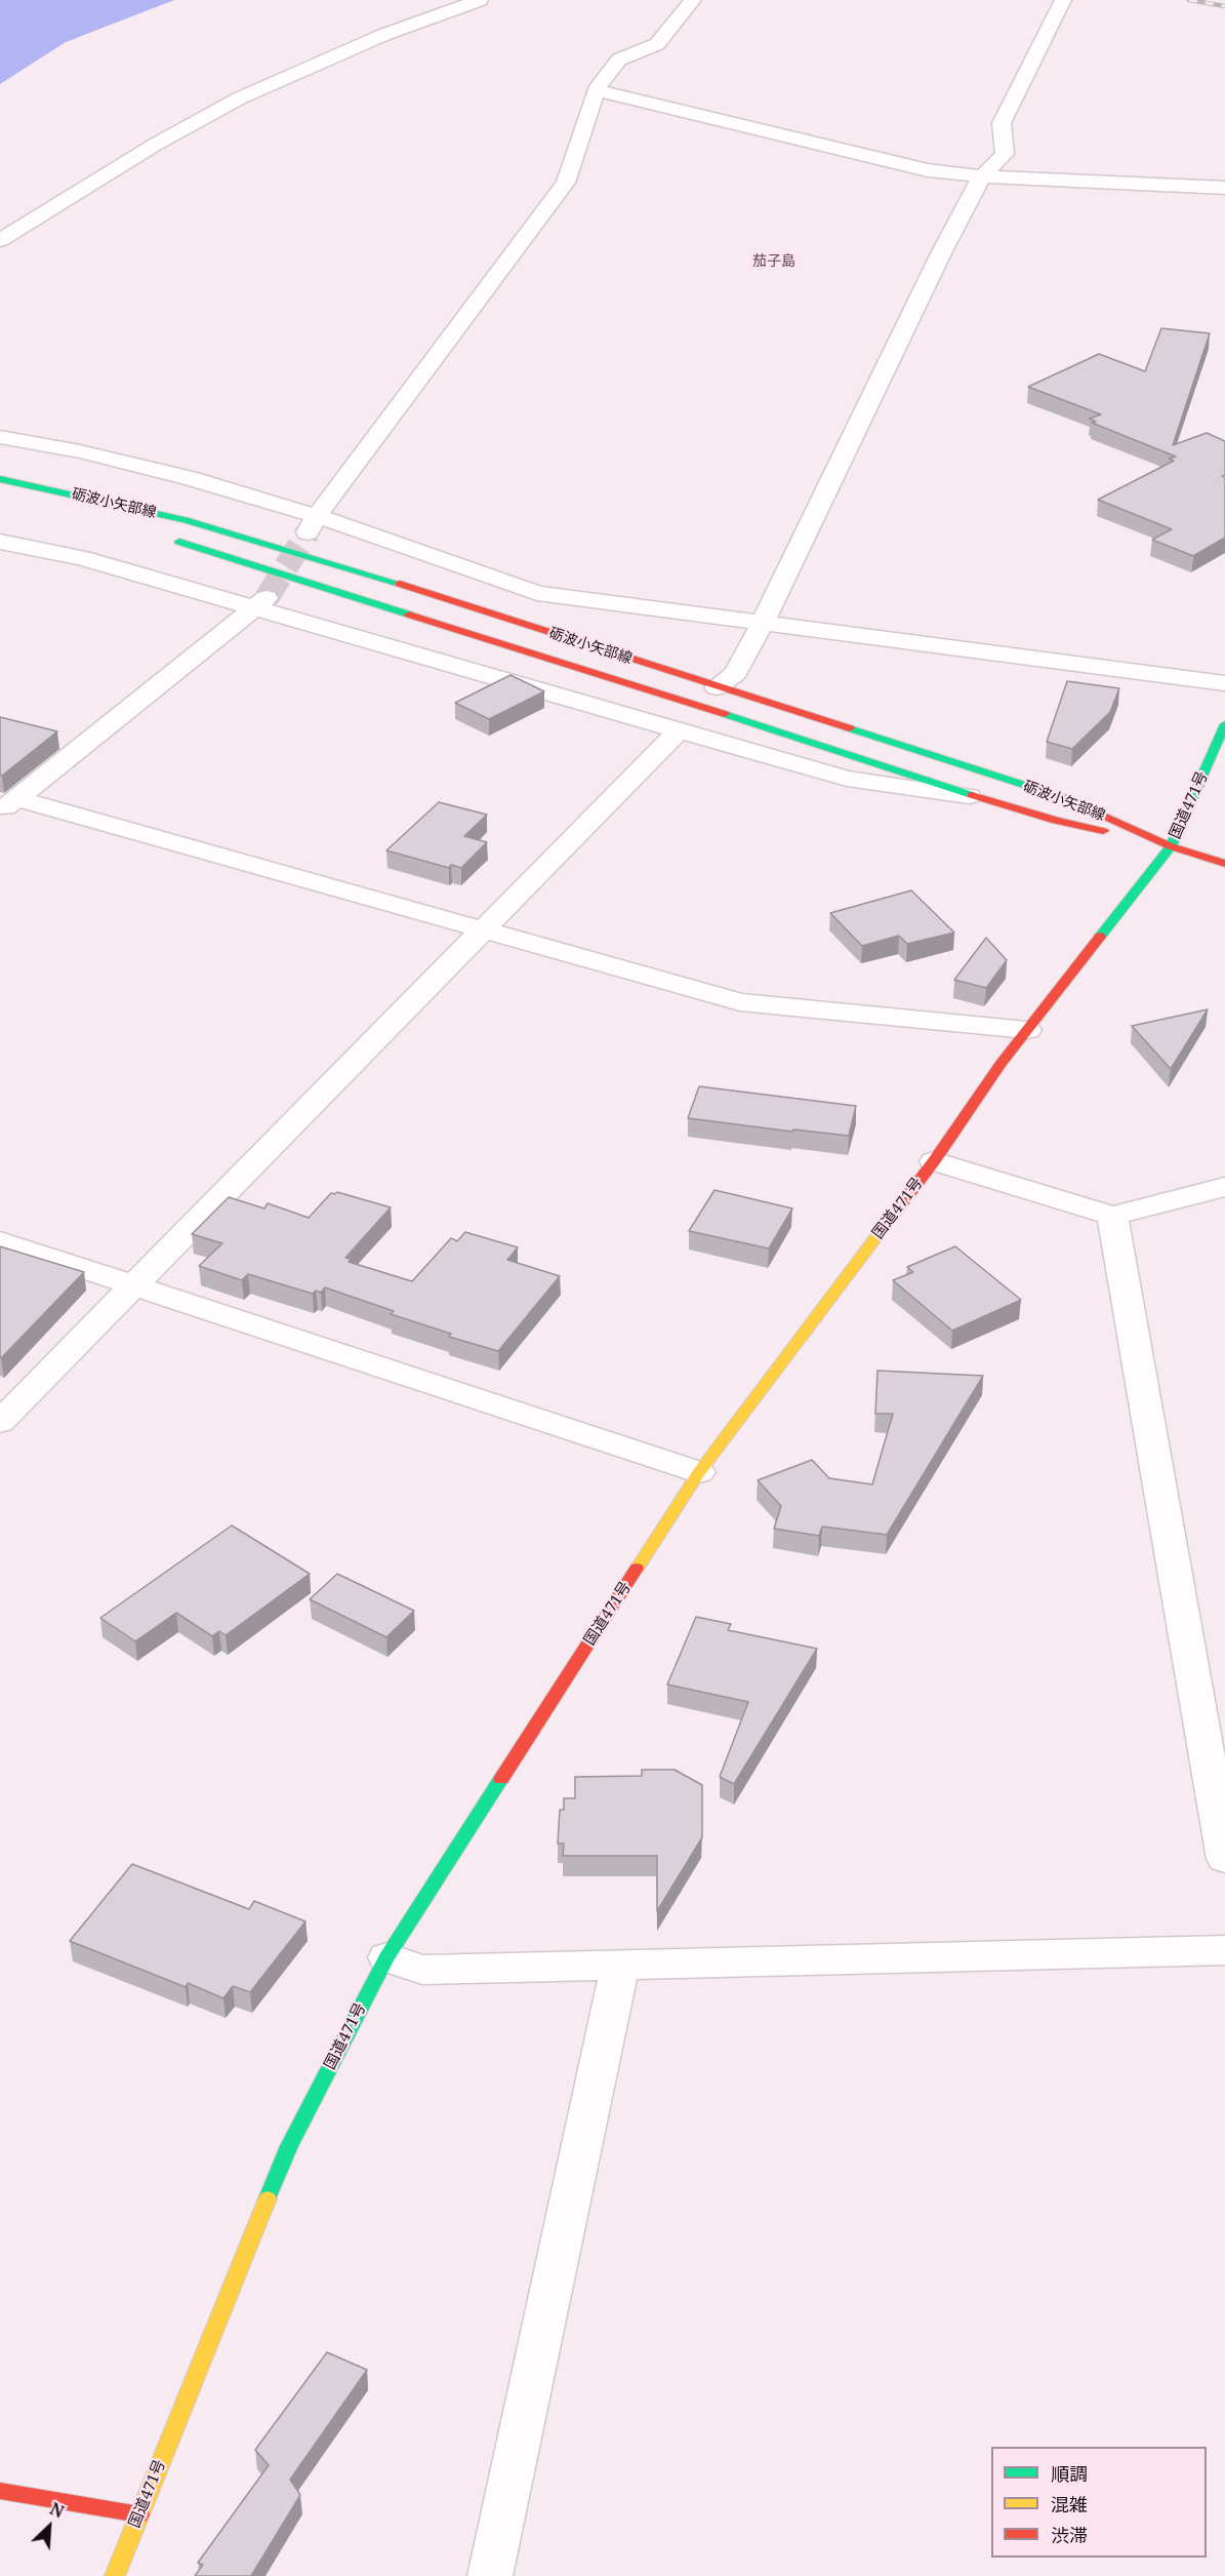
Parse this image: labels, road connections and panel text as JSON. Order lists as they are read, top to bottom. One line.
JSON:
{"streets":{"main road":["砺波小矢部線","国道471号"]},"crossings":[["砺波小矢部線","国道471号"]],"districts":["茄子島"],"legend":["順調","混雑","渋滞"],"north":"top right"}
